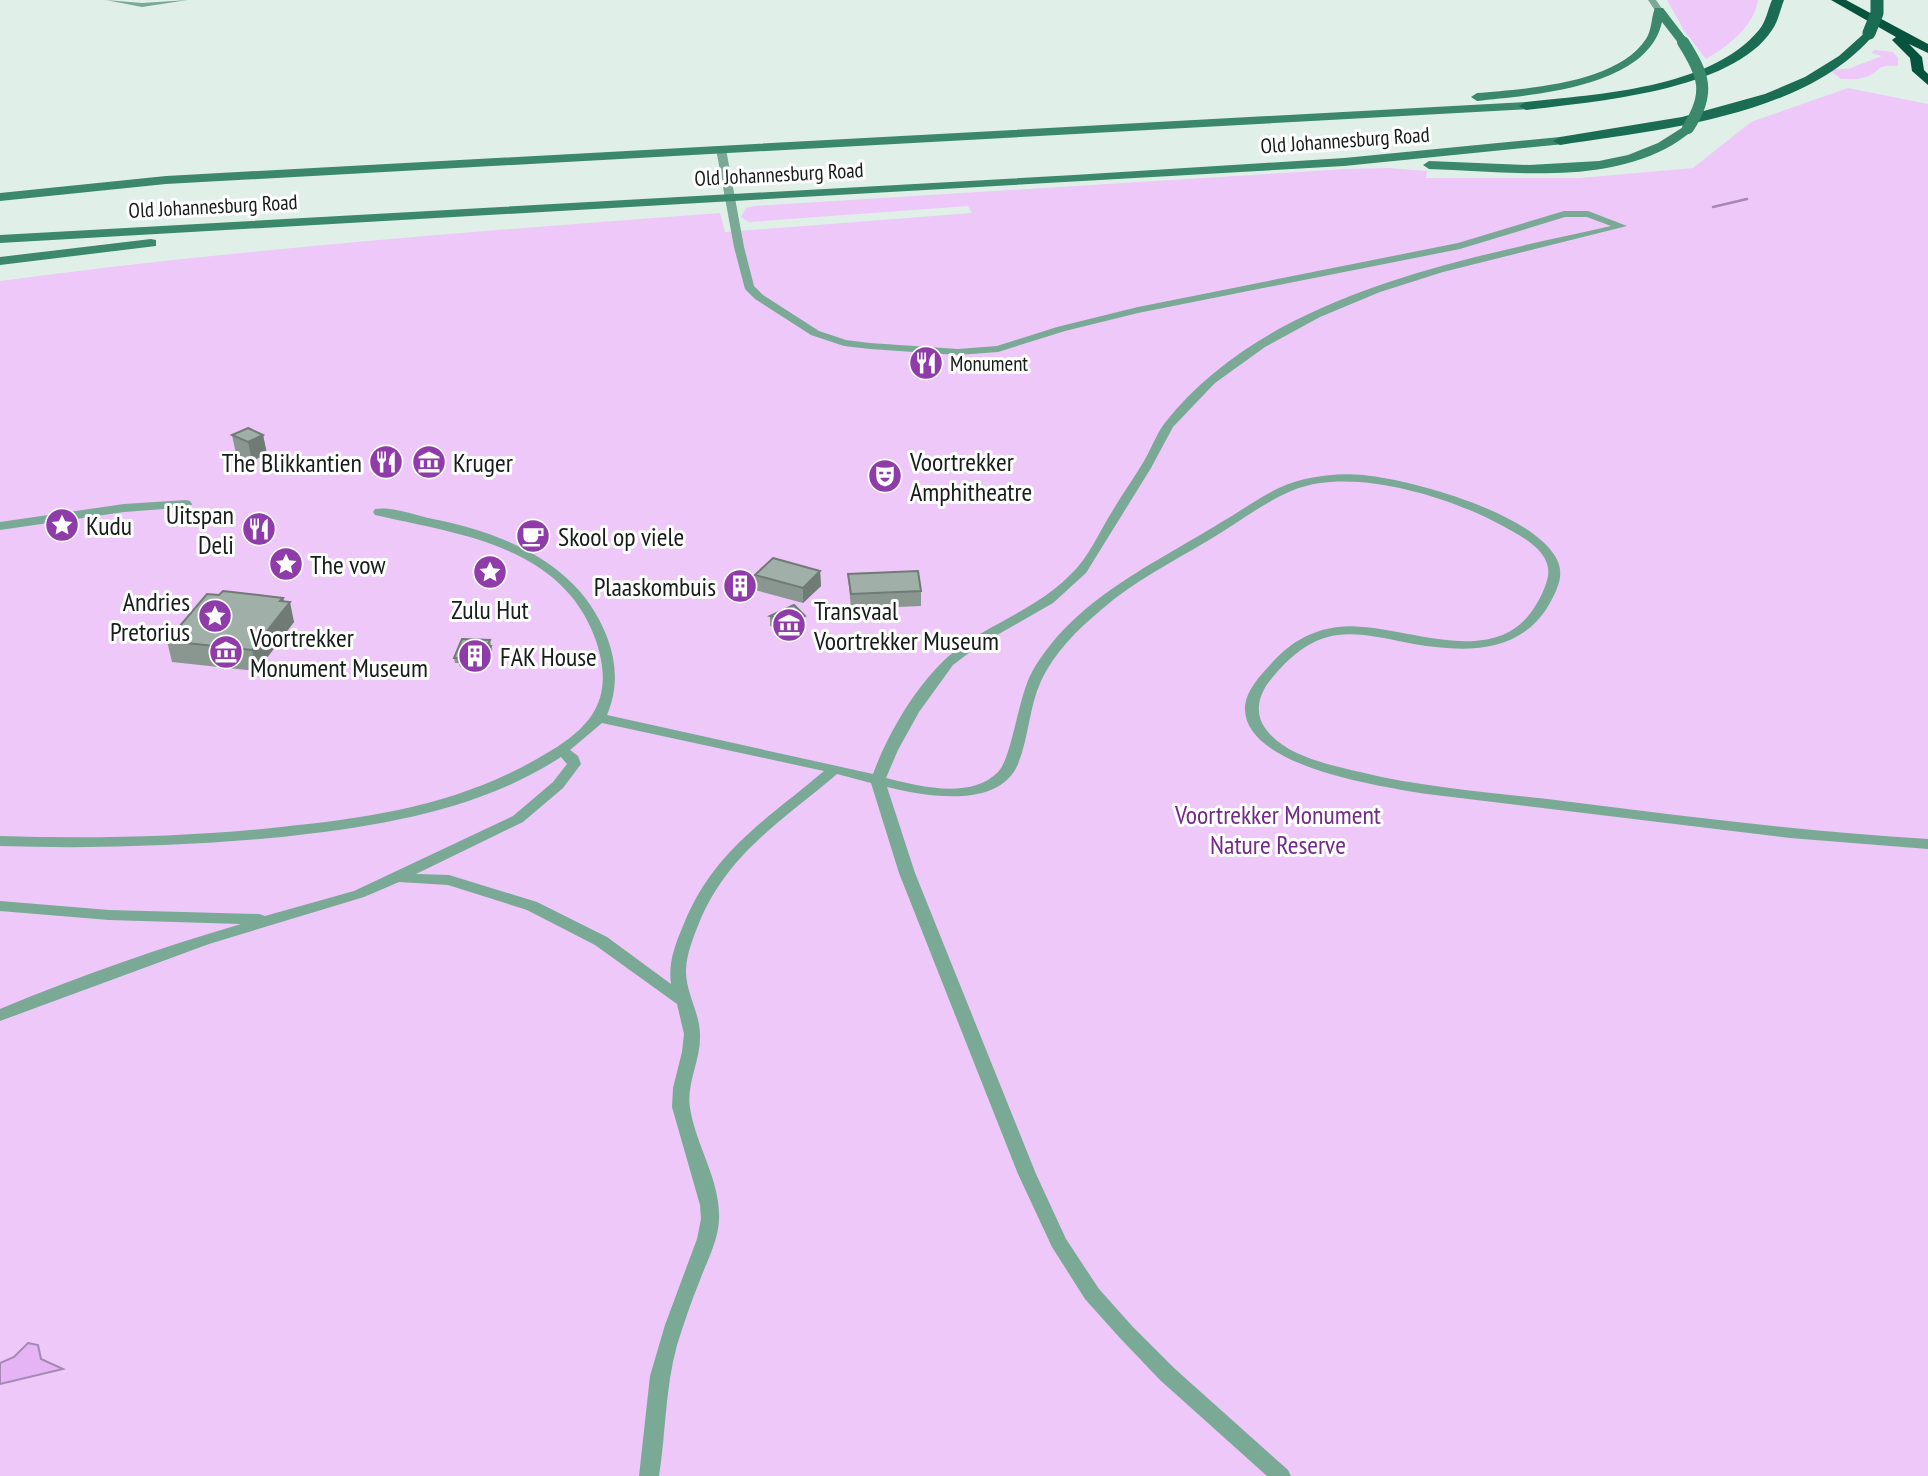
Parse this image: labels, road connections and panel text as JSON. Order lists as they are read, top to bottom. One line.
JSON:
{"streets":{"main road":["Old Johannesburg Road"]},"parks":["Voortrekker Monument Nature Reserve"],"places":{"restaurant":["Monument","The Blikkantien","Uitspan Deli"],"museum":["Kruger","Transvaal Voortrekker Museum","Voortrekker Monument Museum"],"theatre":["Voortrekker Amphitheatre"],"place":["Kudu","The vow","Zulu Hut","Andries Pretorius"],"cafe":["Skool op viele"],"building":["Plaaskombuis","FAK House"]}}
